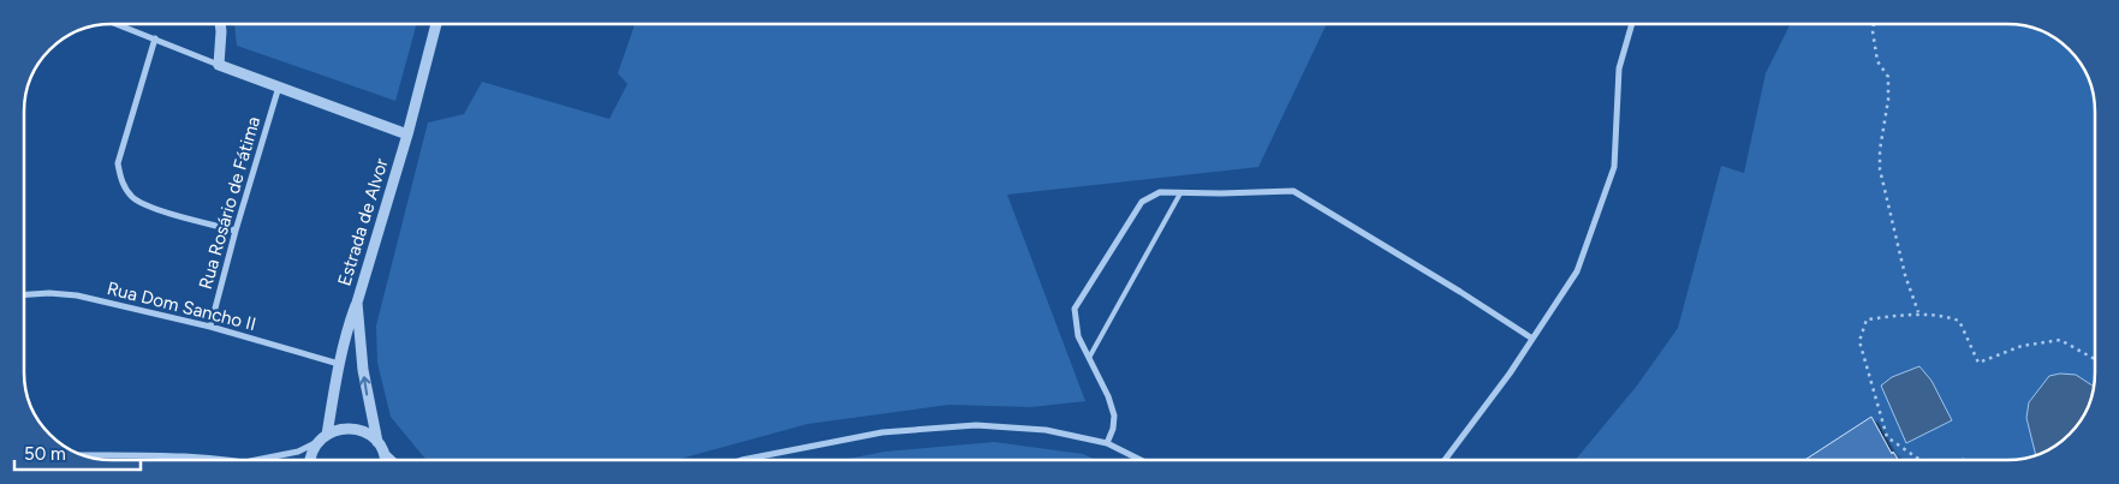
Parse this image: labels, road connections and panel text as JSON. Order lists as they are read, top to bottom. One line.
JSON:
{"streets":{"street":["Rua Rosário de Fátima","Estrada de Alvor","Rua Dom Sancho II"]},"crossings":[["Rua Rosário de Fátima","Rua Dom Sancho II"]],"scale_bar":"50 m"}
